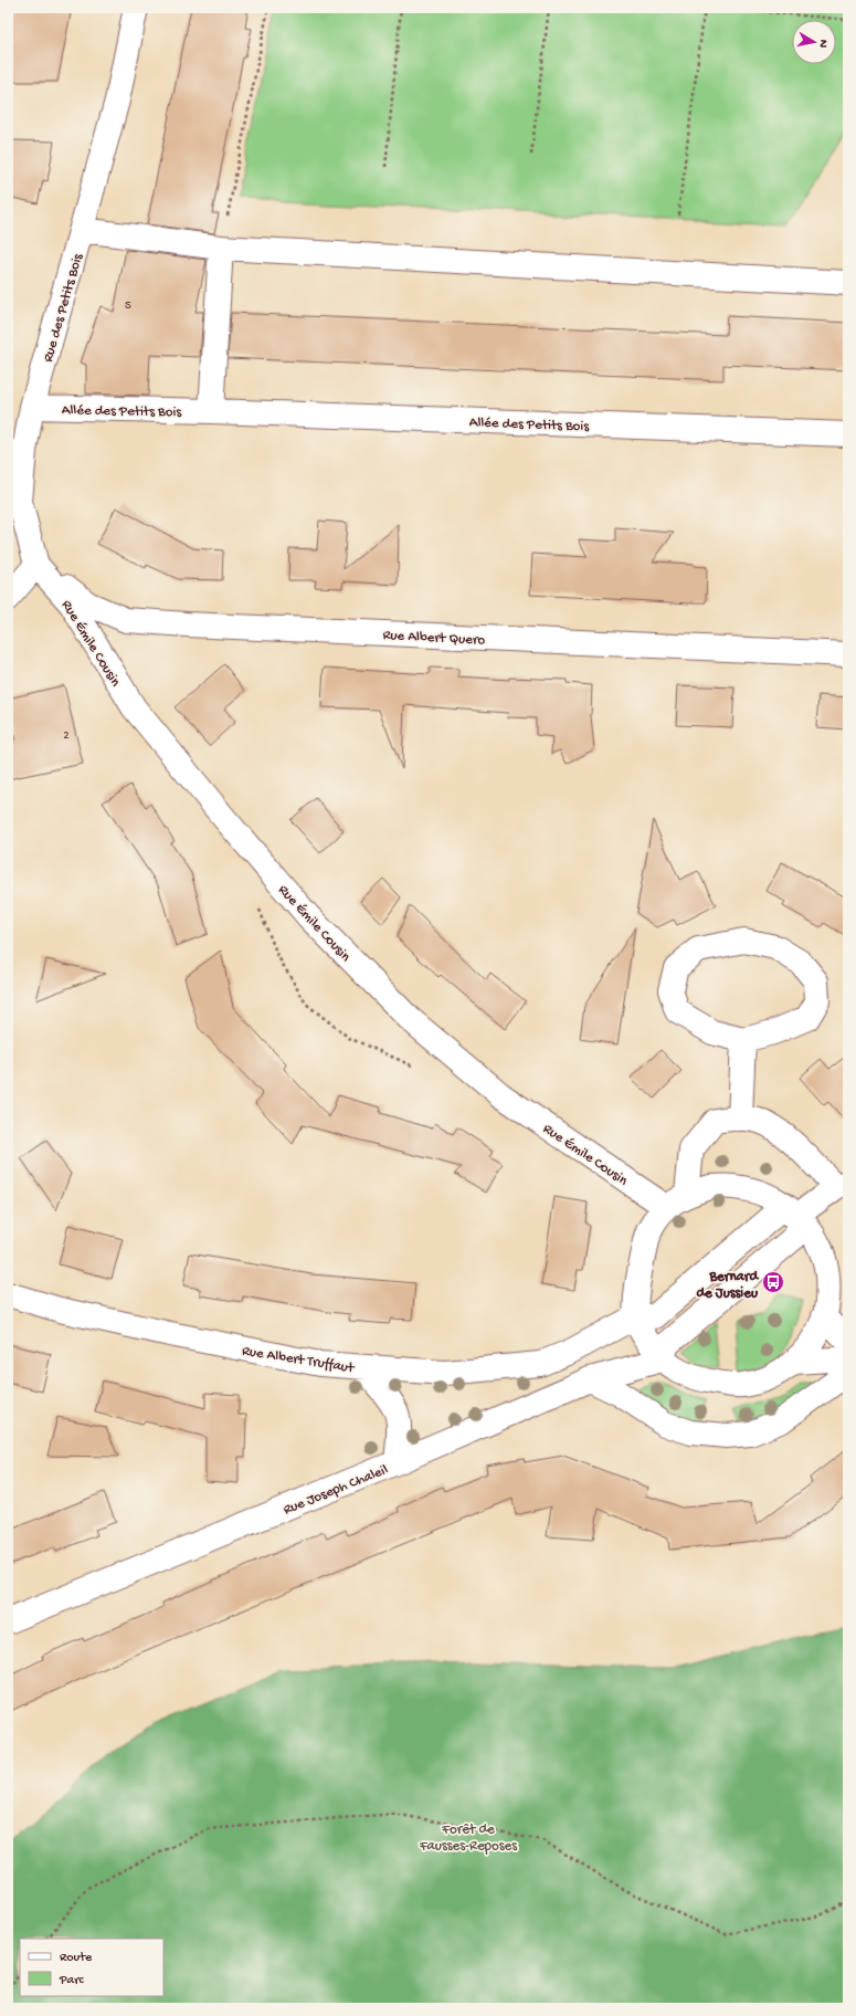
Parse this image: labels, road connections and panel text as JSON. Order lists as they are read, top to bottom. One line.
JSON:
{"streets":{"street":["Rue des Petits Bois","Allée des Petits Bois","Rue Albert Quero","Rue Émile Cousin","Rue Albert Truffaut","Rue Joseph Chaleil"]},"crossings":[["Rue des Petits Bois","Allée des Petits Bois"],["Rue des Petits Bois","Rue Albert Quero"],["Rue des Petits Bois","Rue Émile Cousin"],["Rue Albert Quero","Rue Émile Cousin"]],"parks":["Forêt de Fausses-Reposes"],"places":{"bus stop":["Bernard de Jussieu"]},"house_numbers":["5","2"],"legend":["Route","Parc"],"north":"right"}
